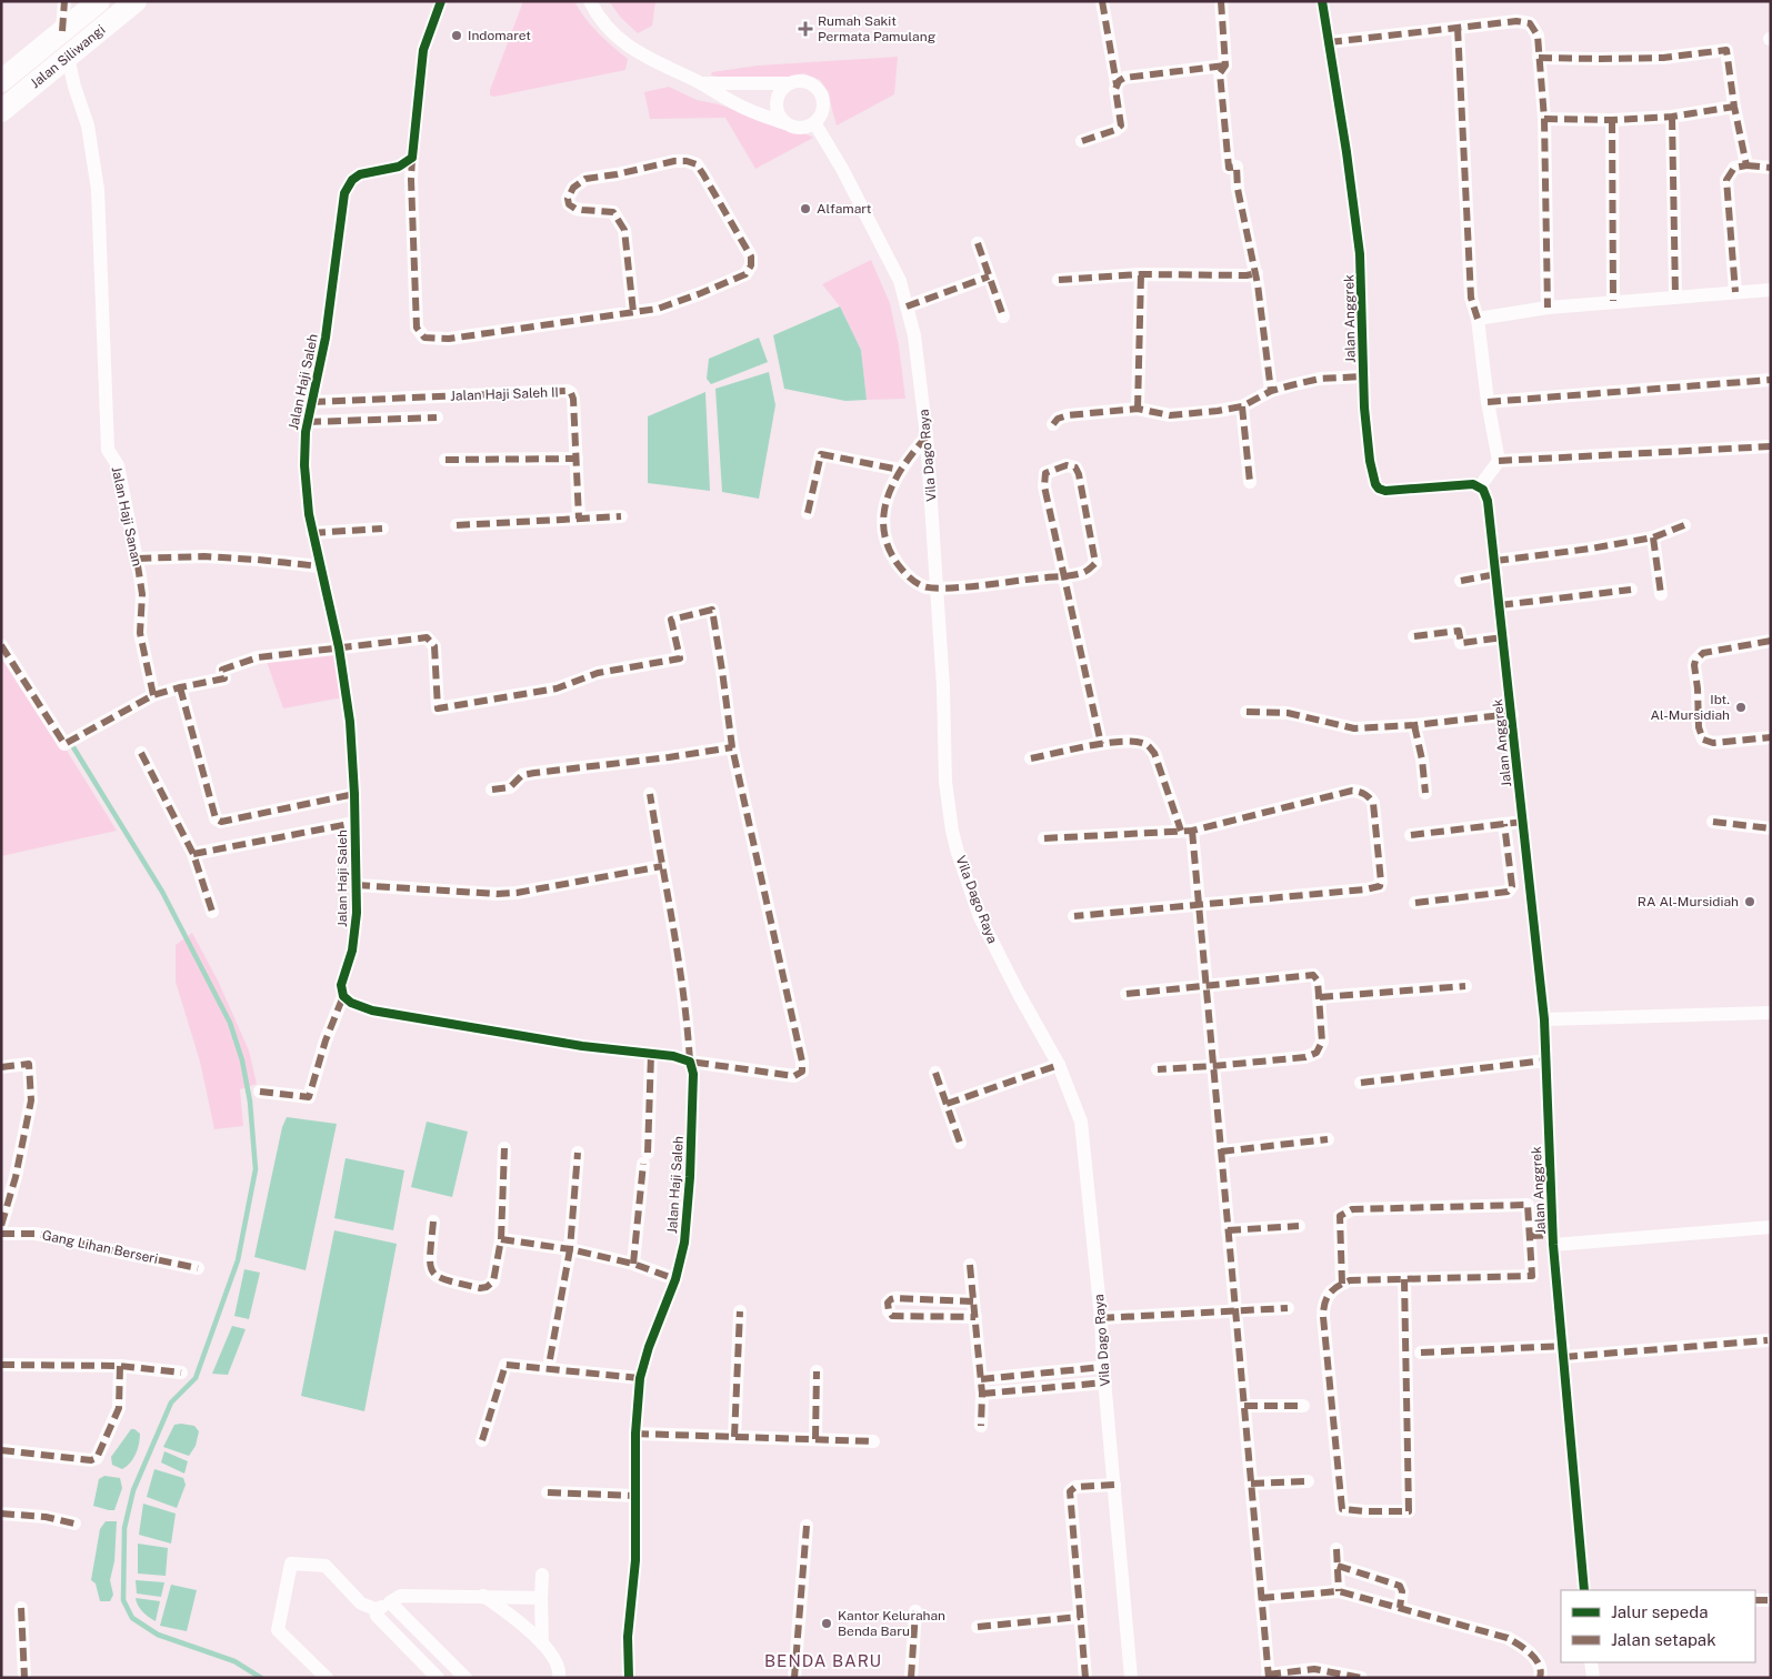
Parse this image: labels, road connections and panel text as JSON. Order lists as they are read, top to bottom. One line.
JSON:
{"streets":{"main road":["Jalan Siliwangi"],"street":["Jalan Anggrek","Jalan Haji Saleh","Jalan Haji Saleh II","Vila Dago Raya","Jalan Haji Sanan","Gang Lihan Berseri"]},"crossings":[["Jalan Siliwangi","Jalan Haji Sanan"],["Jalan Haji Saleh","Jalan Haji Saleh II"]],"districts":["BENDA BARU"],"places":{"health":["Rumah Sakit Permata Pamulang"],"other":["Indomaret","Alfamart","Ibt. Al-Mursidiah","RA Al-Mursidiah","Kantor Kelurahan Benda Baru"]},"legend":["Jalur sepeda","Jalan setapak"]}
